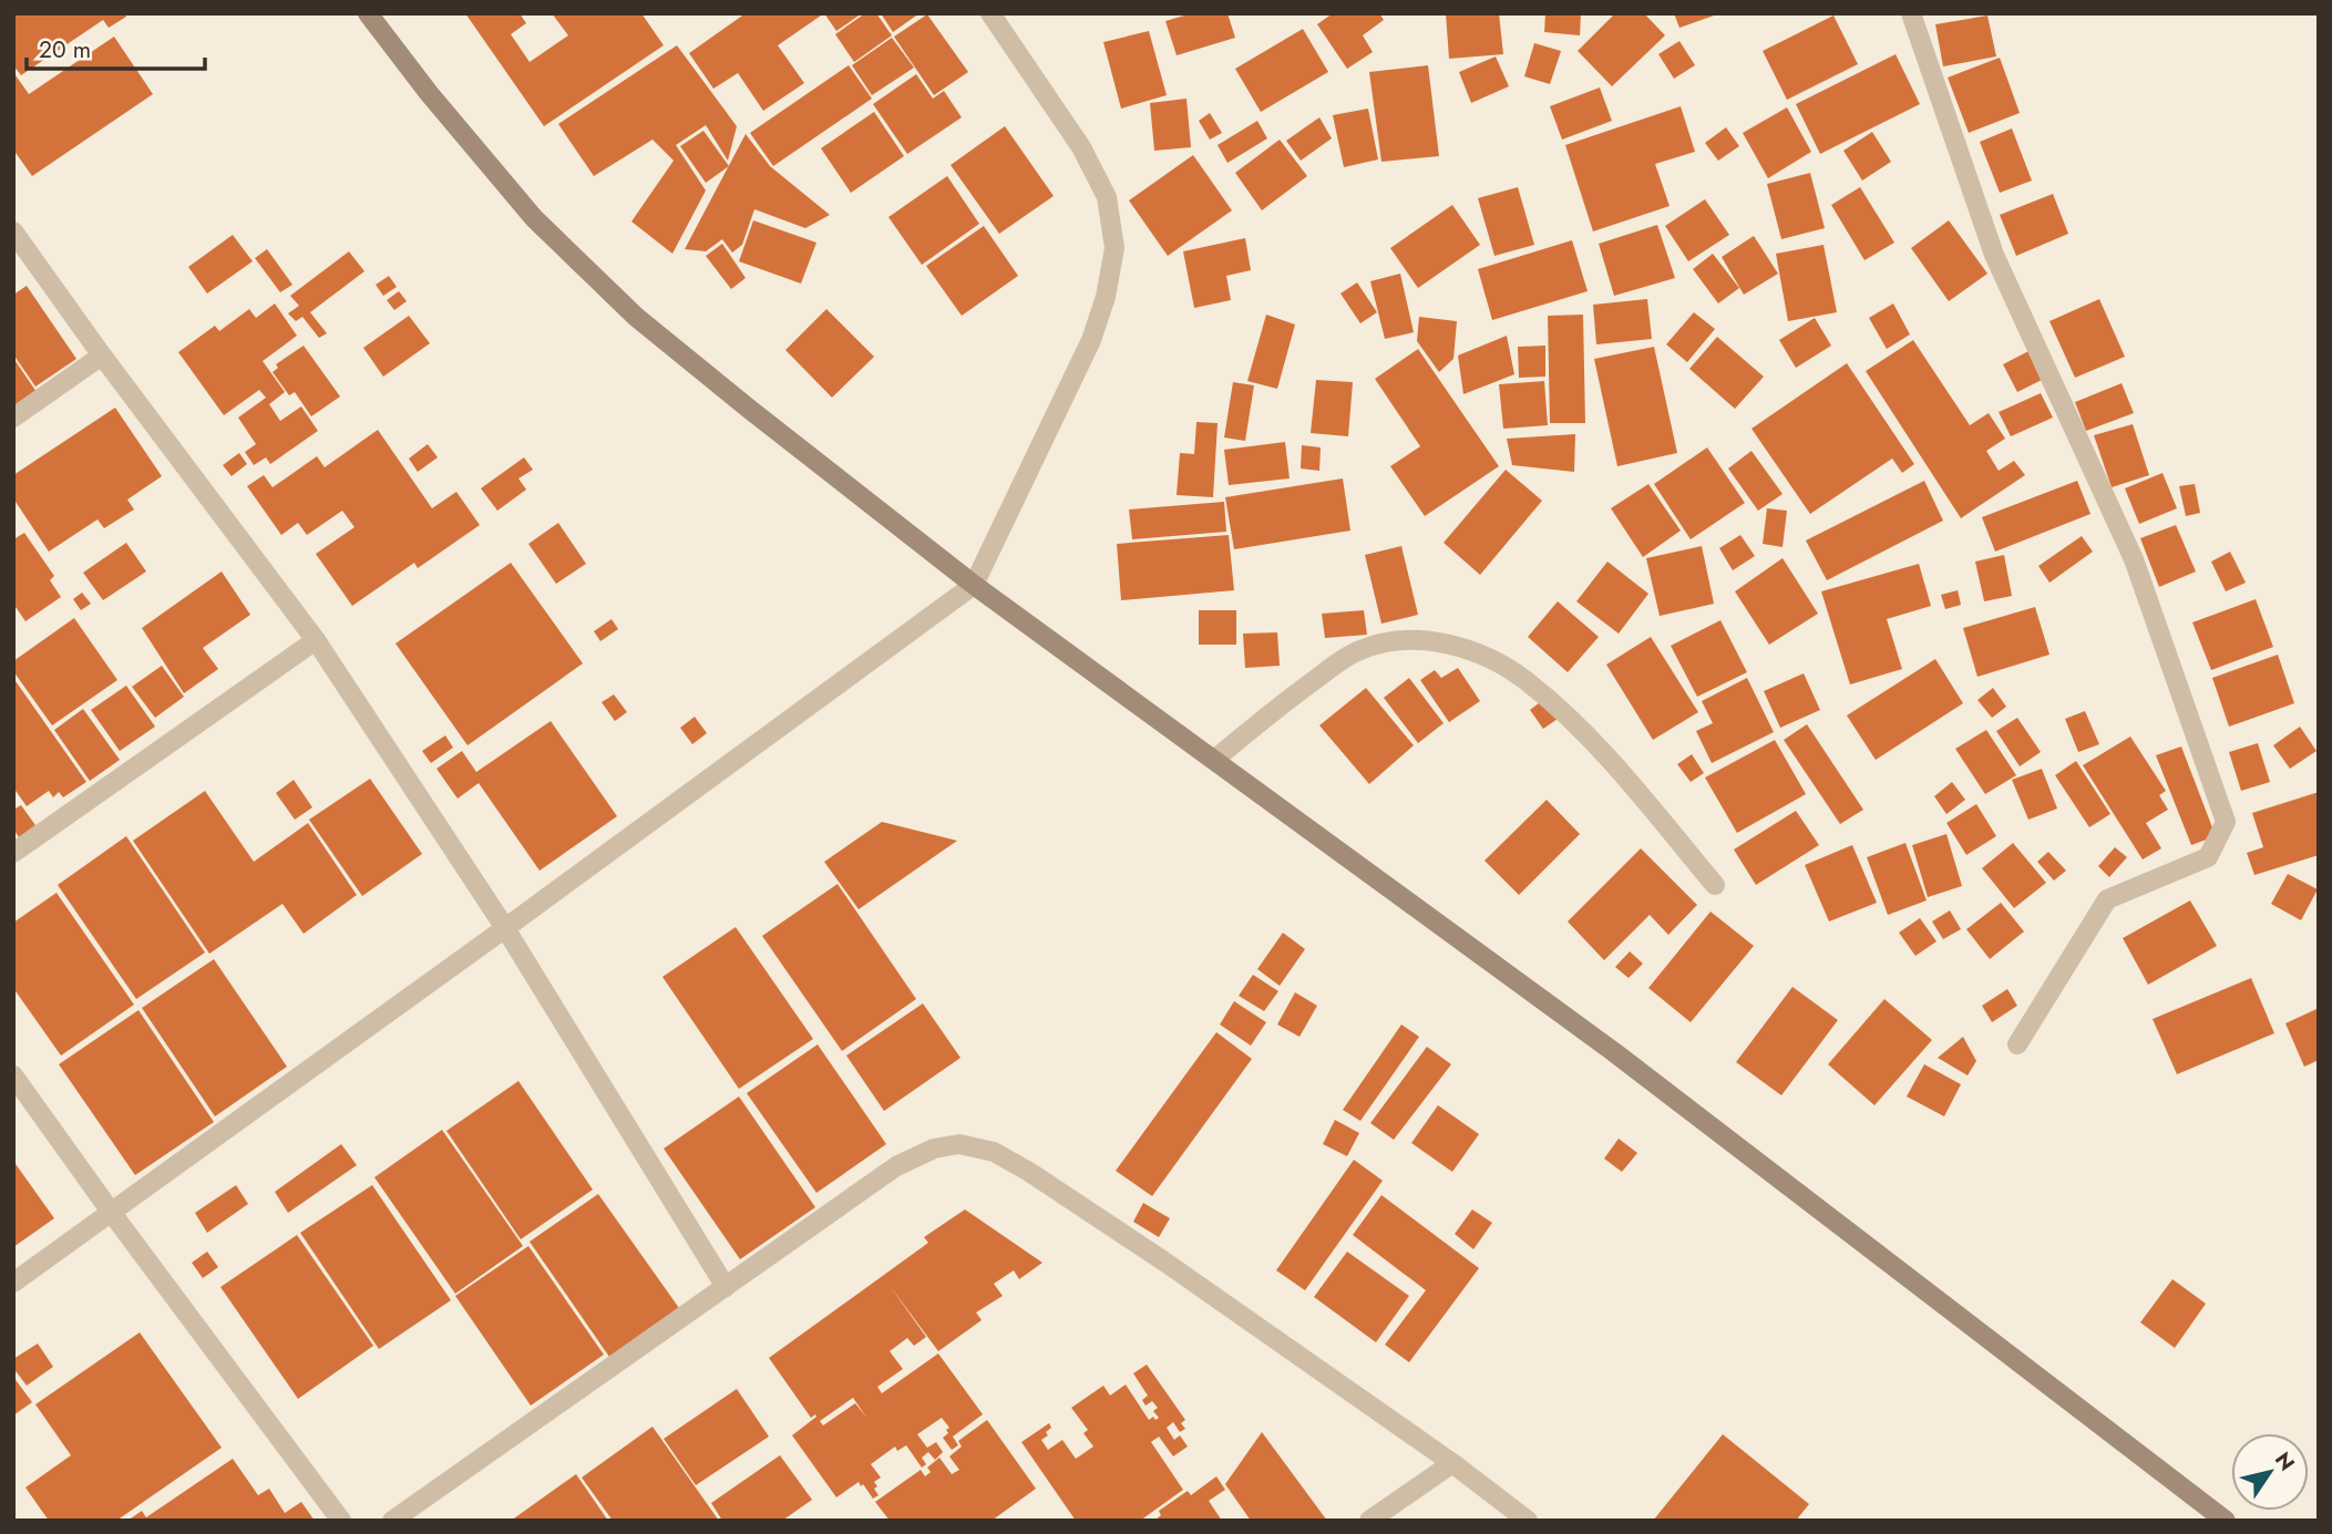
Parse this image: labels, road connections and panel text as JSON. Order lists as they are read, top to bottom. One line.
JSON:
{"scale_bar":"20 m","north":"top right"}
